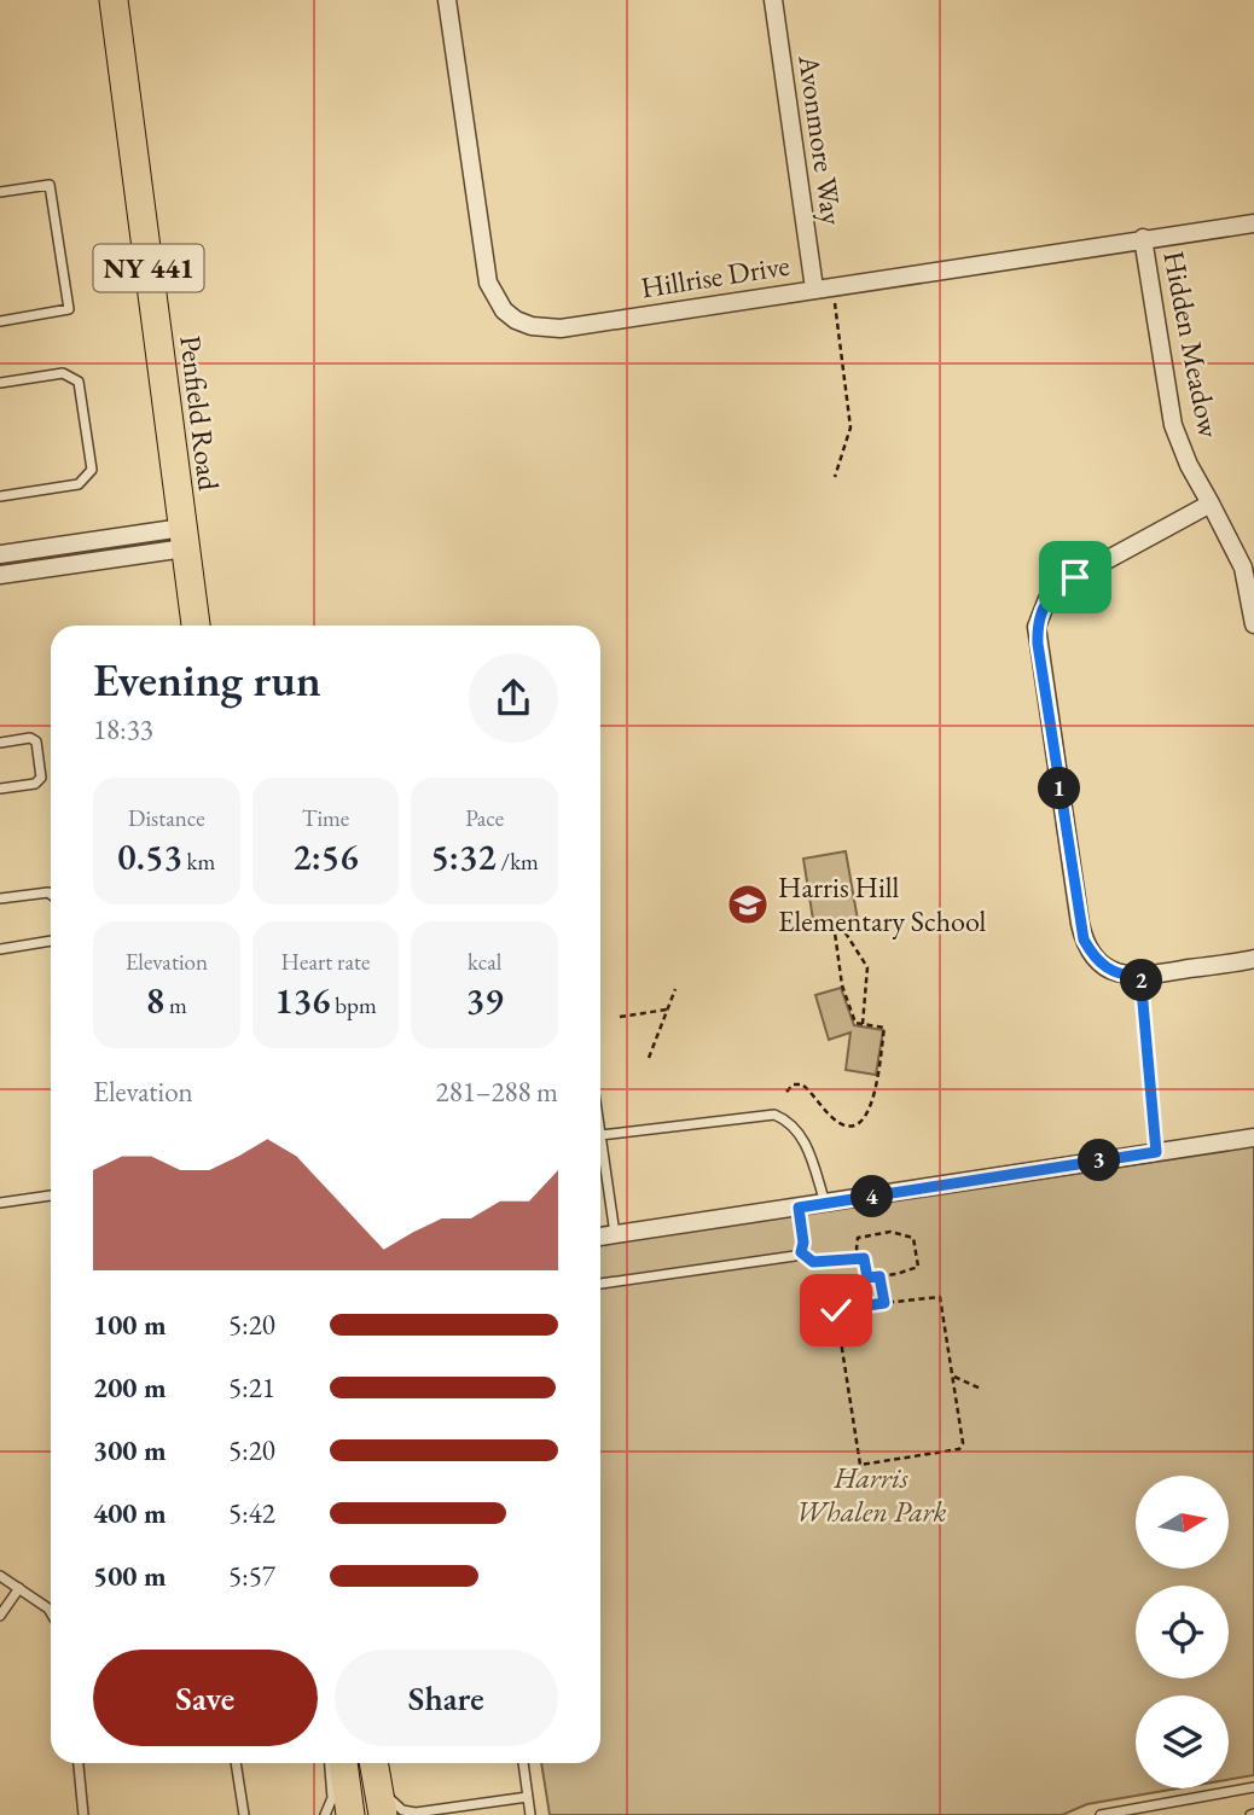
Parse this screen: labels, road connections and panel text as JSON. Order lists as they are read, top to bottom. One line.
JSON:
{"streets":{"main road":["NY 441","Penfield Road"],"street":["Avonmore Way","Hillrise Drive","Hidden Meadow"]},"crossings":[["Avonmore Way","Hillrise Drive"],["Hillrise Drive","Hidden Meadow"]],"parks":["Harris Whalen Park"],"places":{"school or university":["Harris Hill Elementary School"]},"north":"right","page":{"heading":["Evening run","18:33"],"pins":["1","2","3","4"],"stats":[["Distance","0.53 km"],["Time","2:56"],["Pace","5:32 /km"],["Elevation","8 m"],["Heart rate","136 bpm"],["kcal","39"]],"chart":["Elevation","281–288 m"],"list":[{"name":"100 m","note":"5:20"},{"name":"200 m","note":"5:21"},{"name":"300 m","note":"5:20"},{"name":"400 m","note":"5:42"},{"name":"500 m","note":"5:57"}],"buttons":["Save","Share"]}}
